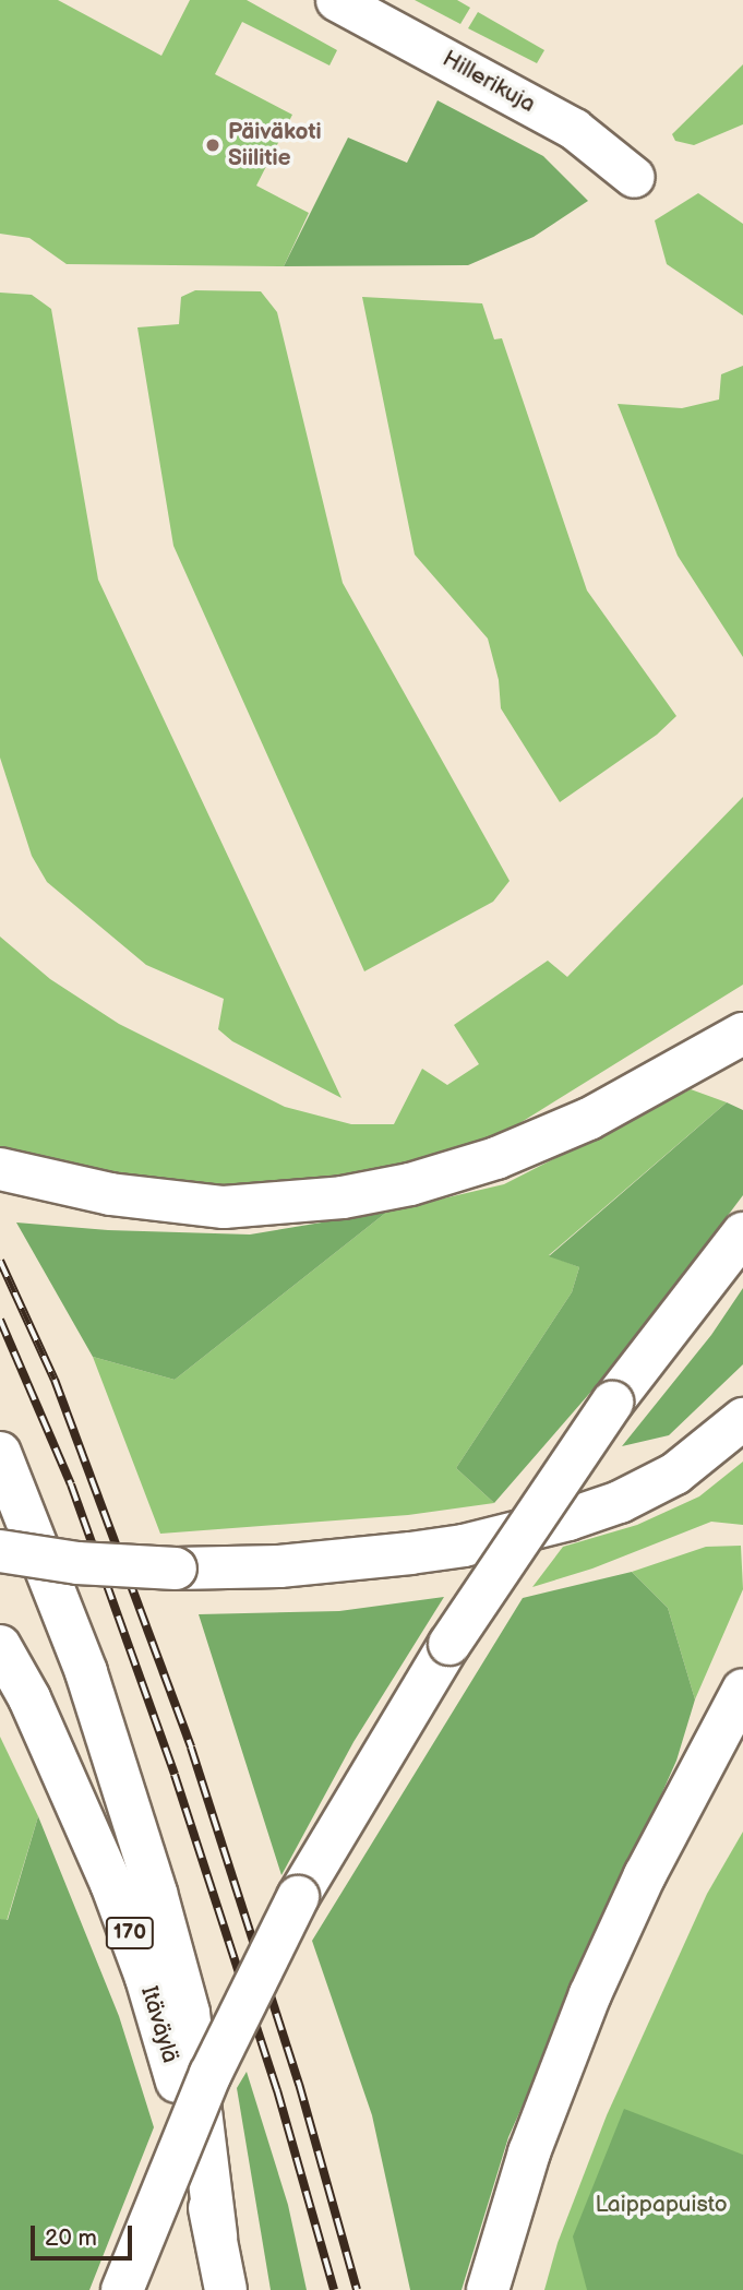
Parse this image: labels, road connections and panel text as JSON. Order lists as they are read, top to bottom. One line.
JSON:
{"streets":{"highway":["170","Itäväylä"],"street":["Hillerikuja"]},"parks":["Laippapuisto"],"places":["Päiväkoti Siilitie"],"scale_bar":"20 m"}
